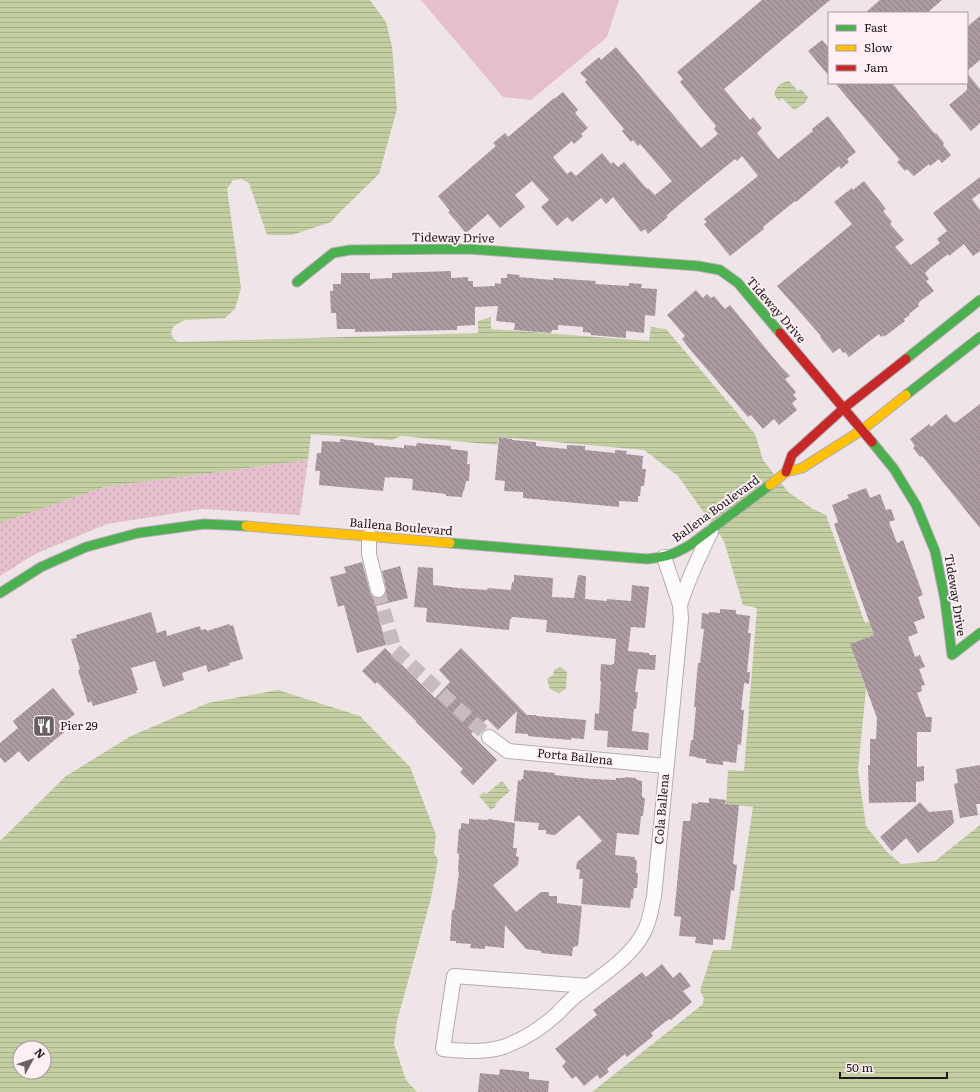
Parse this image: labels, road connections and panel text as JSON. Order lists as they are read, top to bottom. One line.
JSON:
{"streets":{"street":["Tideway Drive","Ballena Boulevard","Porta Ballena","Cola Ballena"]},"crossings":[["Tideway Drive","Ballena Boulevard"],["Ballena Boulevard","Cola Ballena"],["Porta Ballena","Cola Ballena"]],"places":{"restaurant":["Pier 29"]},"legend":["Fast","Slow","Jam"],"scale_bar":"50 m","north":"top right"}
